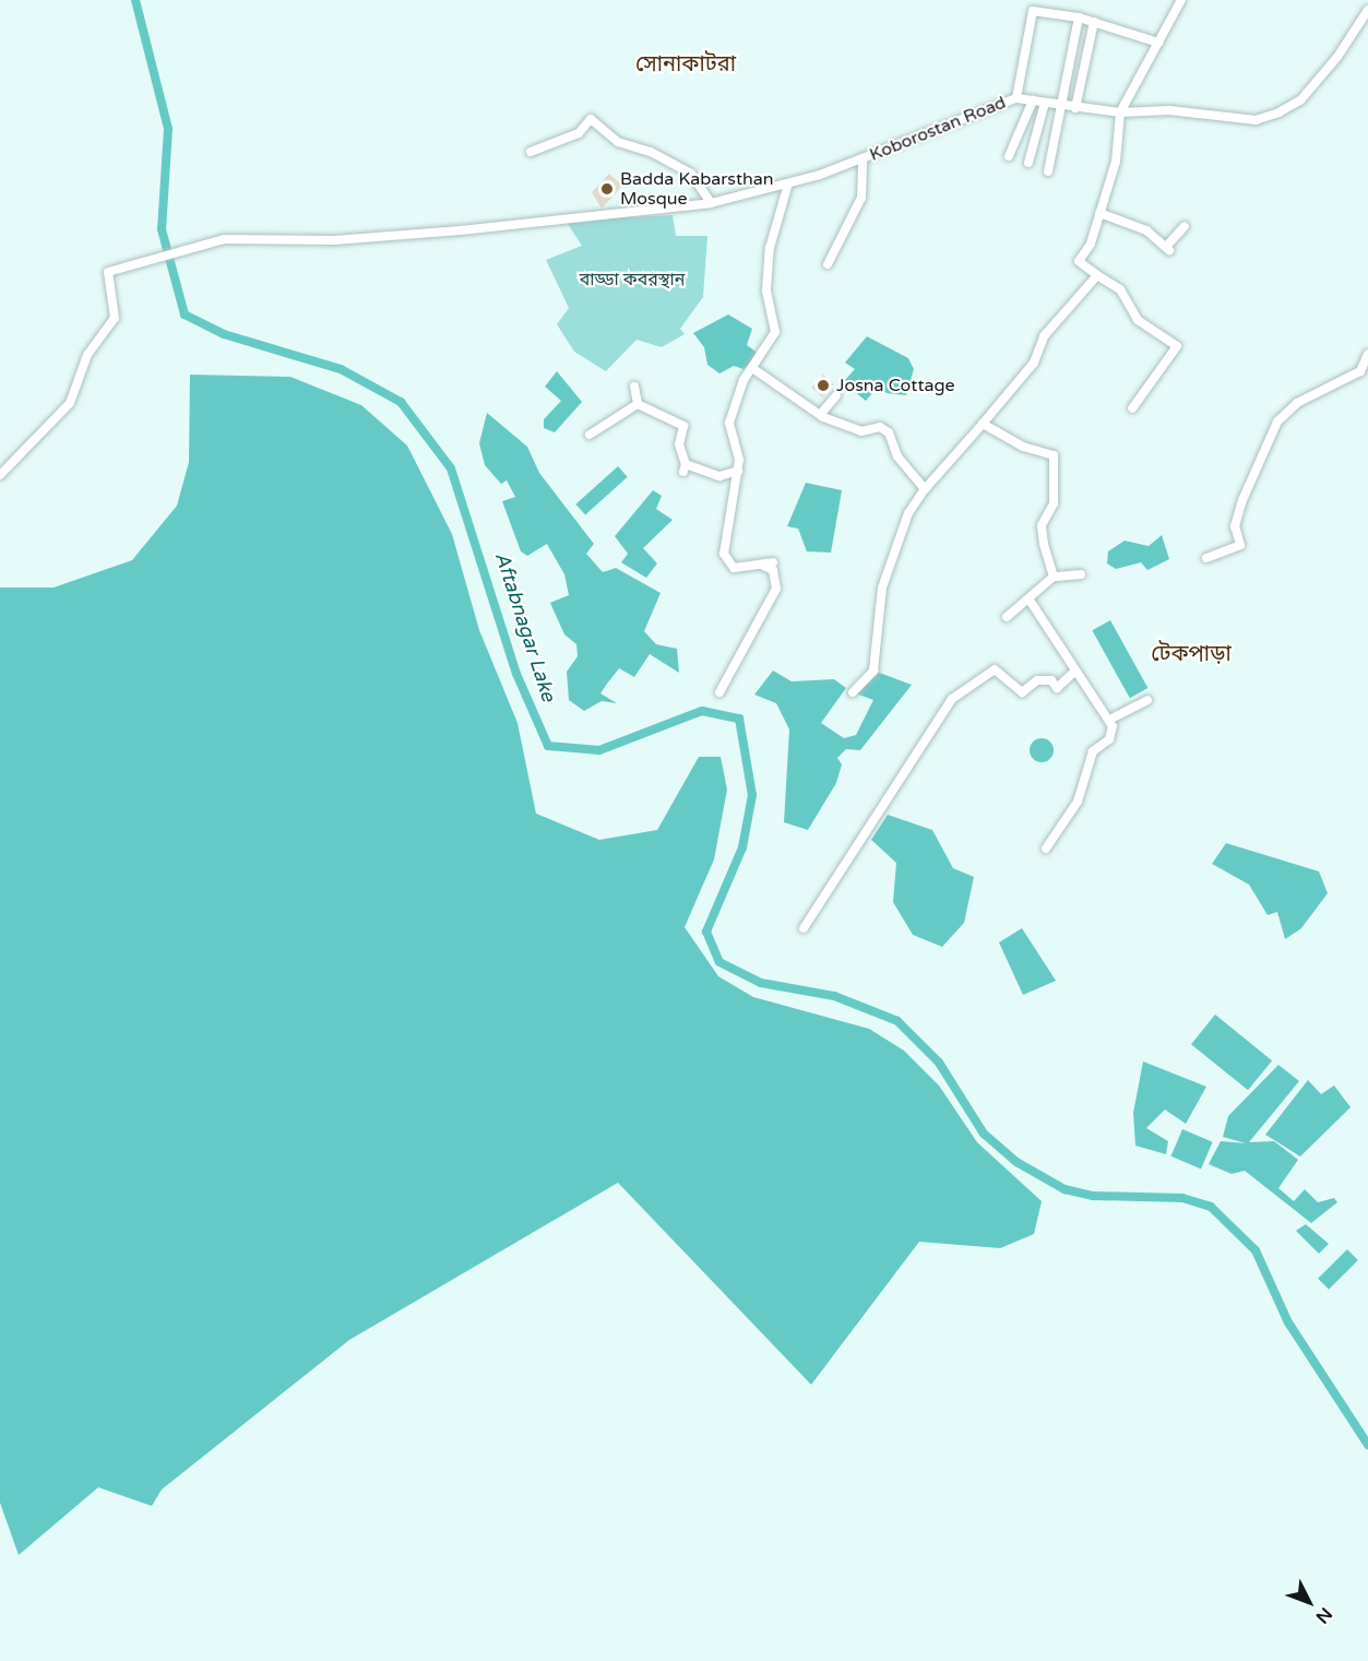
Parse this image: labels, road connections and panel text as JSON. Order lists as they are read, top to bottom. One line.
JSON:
{"streets":{"street":["Koborostan Road"]},"districts":["সোনাকাটরা","টেকপাড়া"],"water":["Aftabnagar Lake"],"parks":["বাড্ডা কবরস্থান"],"places":["Badda Kabarsthan Mosque","Josna Cottage"],"north":"bottom right"}
